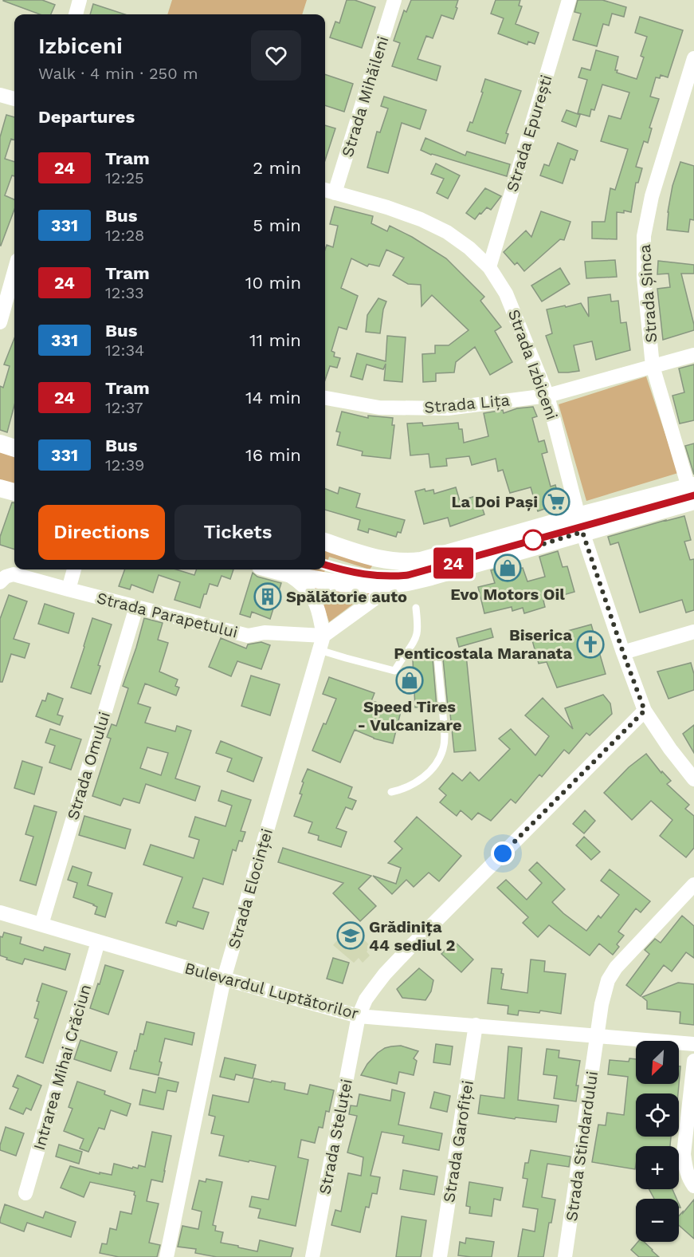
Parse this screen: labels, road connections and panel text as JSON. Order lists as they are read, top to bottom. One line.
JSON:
{"streets":{"street":["Strada Mihăileni","Strada Epurești","Strada Șinca","Strada Izbiceni","Strada Lița","Strada Parapetului","Strada Omului","Strada Elocinței","Bulevardul Luptătorilor","Intrarea Mihai Crăciun","Strada Steluței","Strada Garofiței","Strada Stindardului"]},"crossings":[["Strada Mihăileni","Strada Izbiceni"],["Strada Epurești","Strada Izbiceni"],["Strada Șinca","Strada Lița"],["Strada Izbiceni","Strada Lița"],["Strada Parapetului","Strada Omului"],["Strada Parapetului","Strada Elocinței"],["Strada Omului","Bulevardul Luptătorilor"],["Strada Elocinței","Bulevardul Luptătorilor"],["Bulevardul Luptătorilor","Intrarea Mihai Crăciun"],["Bulevardul Luptătorilor","Strada Steluței"],["Bulevardul Luptătorilor","Strada Garofiței"],["Bulevardul Luptătorilor","Strada Stindardului"]],"places":{"supermarket":["La Doi Pași"],"shop":["Evo Motors Oil","Speed Tires - Vulcanizare"],"building":["Spălătorie auto"],"church":["Biserica Penticostala Maranata"],"school or university":["Grădinița 44 sediul 2"]},"lines":["tram line 24"],"north":"bottom left","page":{"on_map":"24","heading":[["Izbiceni","Walk · 4 min · 250 m"],"Departures"],"list":[{"mark":"24","name":"Tram","note":"12:25","value":"2 min"},{"mark":"331","name":"Bus","note":"12:28","value":"5 min"},{"mark":"24","name":"Tram","note":"12:33","value":"10 min"},{"mark":"331","name":"Bus","note":"12:34","value":"11 min"},{"mark":"24","name":"Tram","note":"12:37","value":"14 min"},{"mark":"331","name":"Bus","note":"12:39","value":"16 min"}],"buttons":["Directions","Tickets"],"map_buttons":["+","−"]}}
